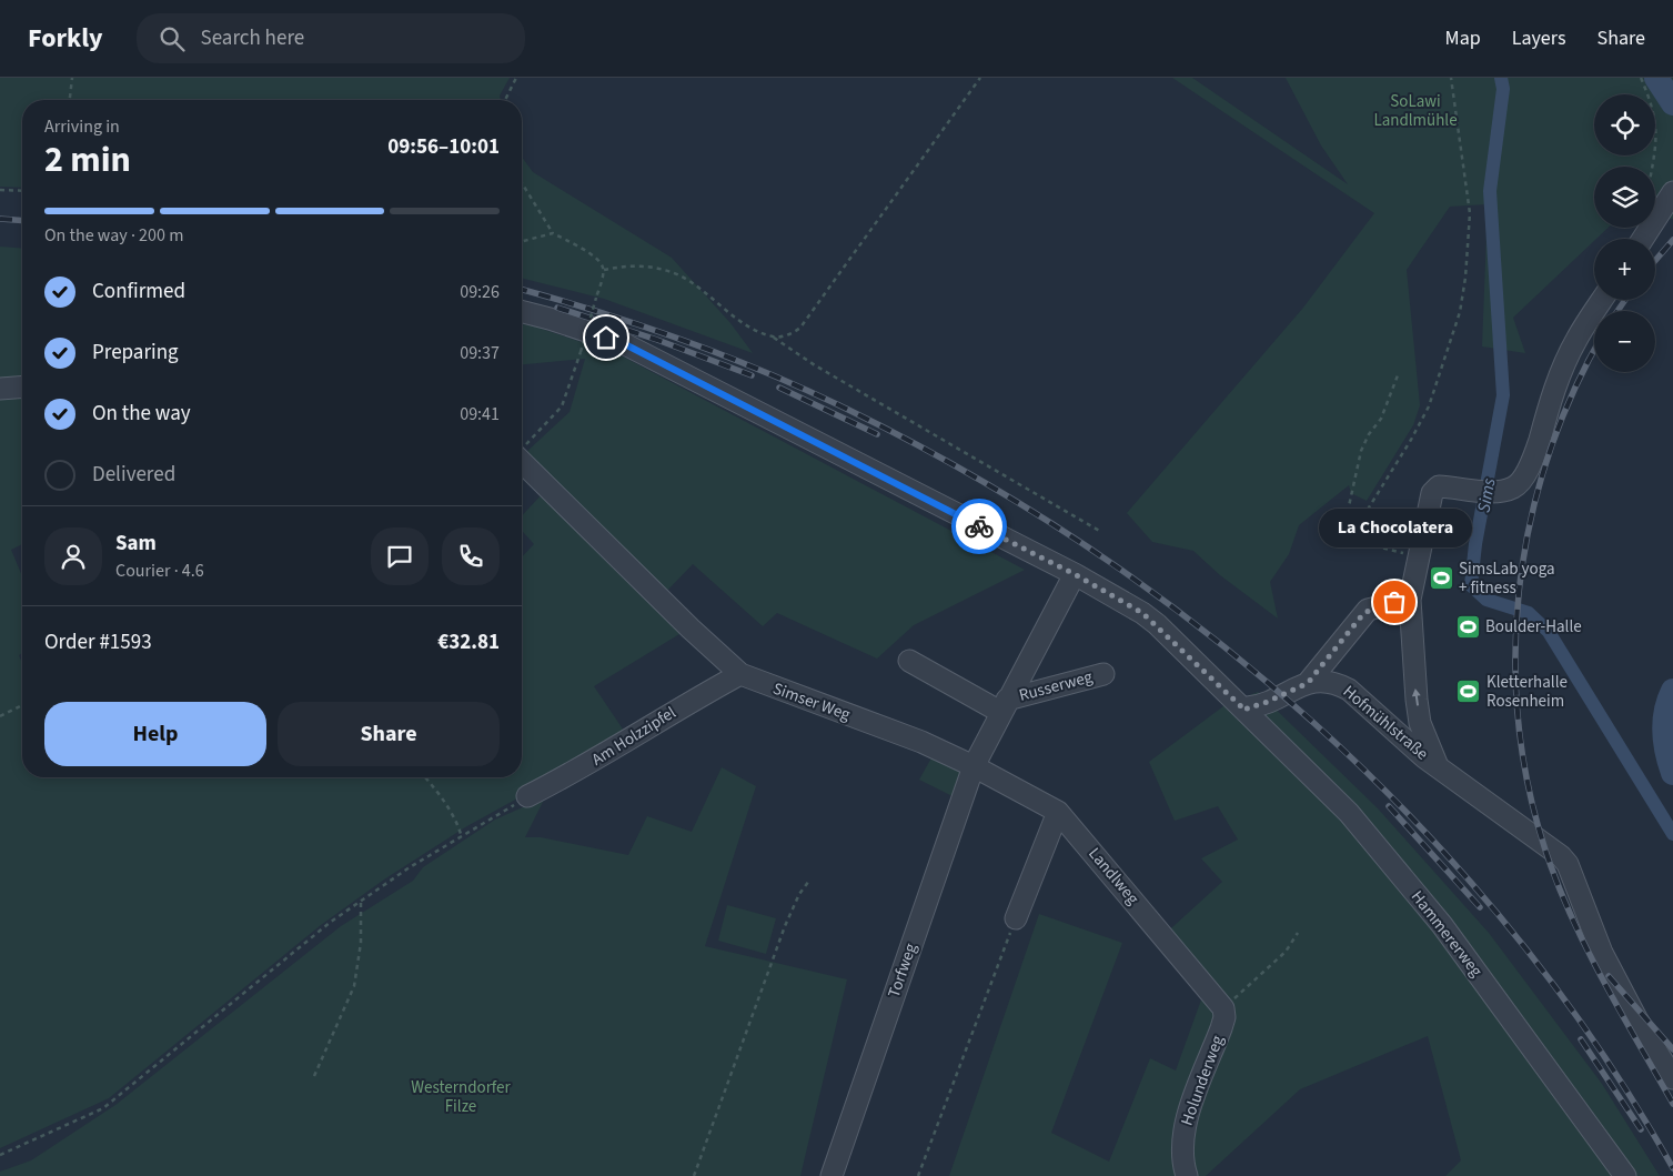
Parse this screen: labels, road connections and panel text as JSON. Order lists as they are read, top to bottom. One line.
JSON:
{"streets":{"street":["Russerweg","Simser Weg","Hofmühlstraße","Am Holzzipfel","Landlweg","Hammererweg","Torfweg","Holunderweg"]},"crossings":[["Simser Weg","Am Holzzipfel"],["Simser Weg","Landlweg"],["Simser Weg","Torfweg"],["Hofmühlstraße","Hammererweg"],["Landlweg","Torfweg"],["Landlweg","Holunderweg"]],"water":["Sims"],"parks":["SoLawi Landlmühle","Westerndorfer Filze"],"places":{"sports":["SimsLab yoga + fitness","Boulder-Halle","Kletterhalle Rosenheim"],"other":["La Chocolatera"]},"page":{"header":"Forkly","search":"Search here","nav":["Map","Layers","Share"],"map_buttons":["+","−"],"heading":["2 min","Arriving in","09:56–10:01"],"panel":["Sam","Courier · 4.6","Order #1593","€32.81"],"bar":"On the way · 200 m","list":[["Confirmed","09:26"],["Preparing","09:37"],["On the way","09:41"],"Delivered"],"bubble":"La Chocolatera","buttons":["Help","Share"]}}
